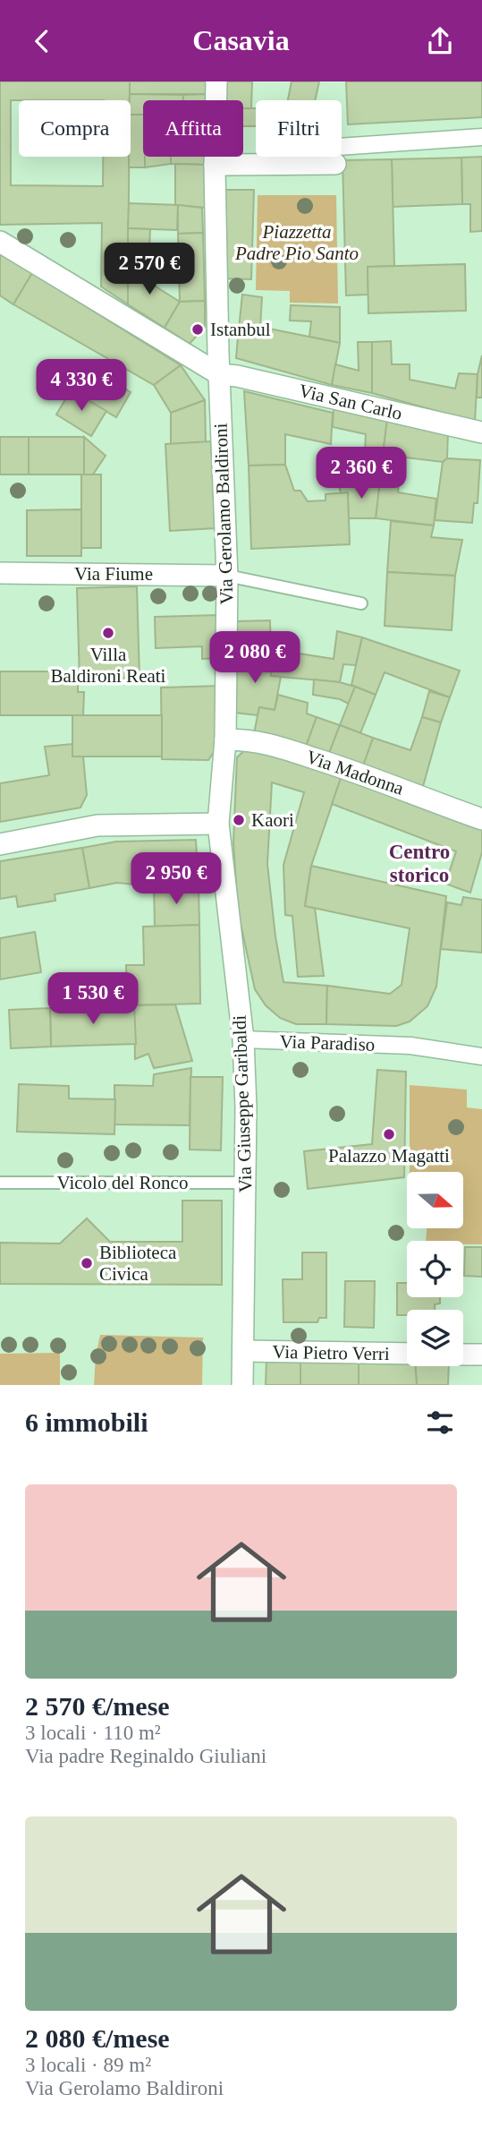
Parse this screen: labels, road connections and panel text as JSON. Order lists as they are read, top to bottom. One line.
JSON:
{"streets":{"street":["Via San Carlo","Via Gerolamo Baldironi","Via Fiume","Via Madonna","Via Paradiso","Via Giuseppe Garibaldi","Via Pietro Verri"],"lane":["Vicolo del Ronco"]},"crossings":[["Via San Carlo","Via Gerolamo Baldironi"],["Via Gerolamo Baldironi","Via Fiume"],["Via Gerolamo Baldironi","Via Madonna"],["Via Gerolamo Baldironi","Via Giuseppe Garibaldi"],["Via Paradiso","Via Giuseppe Garibaldi"],["Via Giuseppe Garibaldi","Vicolo del Ronco"],["Via Giuseppe Garibaldi","Via Pietro Verri"]],"districts":["Centro storico"],"parks":["Piazzetta Padre Pio Santo"],"places":["Istanbul","Villa Baldironi Reati","Kaori","Palazzo Magatti","Biblioteca Civica"],"north":"right","page":{"header":"Casavia","chip":["Compra","Affitta","Filtri"],"price":["2 570 €","4 330 €","2 360 €","2 080 €","2 950 €","1 530 €"],"heading":"6 immobili","list":[{"name":"2 570 €/mese","note":"3 locali · 110 m² · Via padre Reginaldo Giuliani"},{"name":"2 080 €/mese","note":"3 locali · 89 m² · Via Gerolamo Baldironi"}]}}
